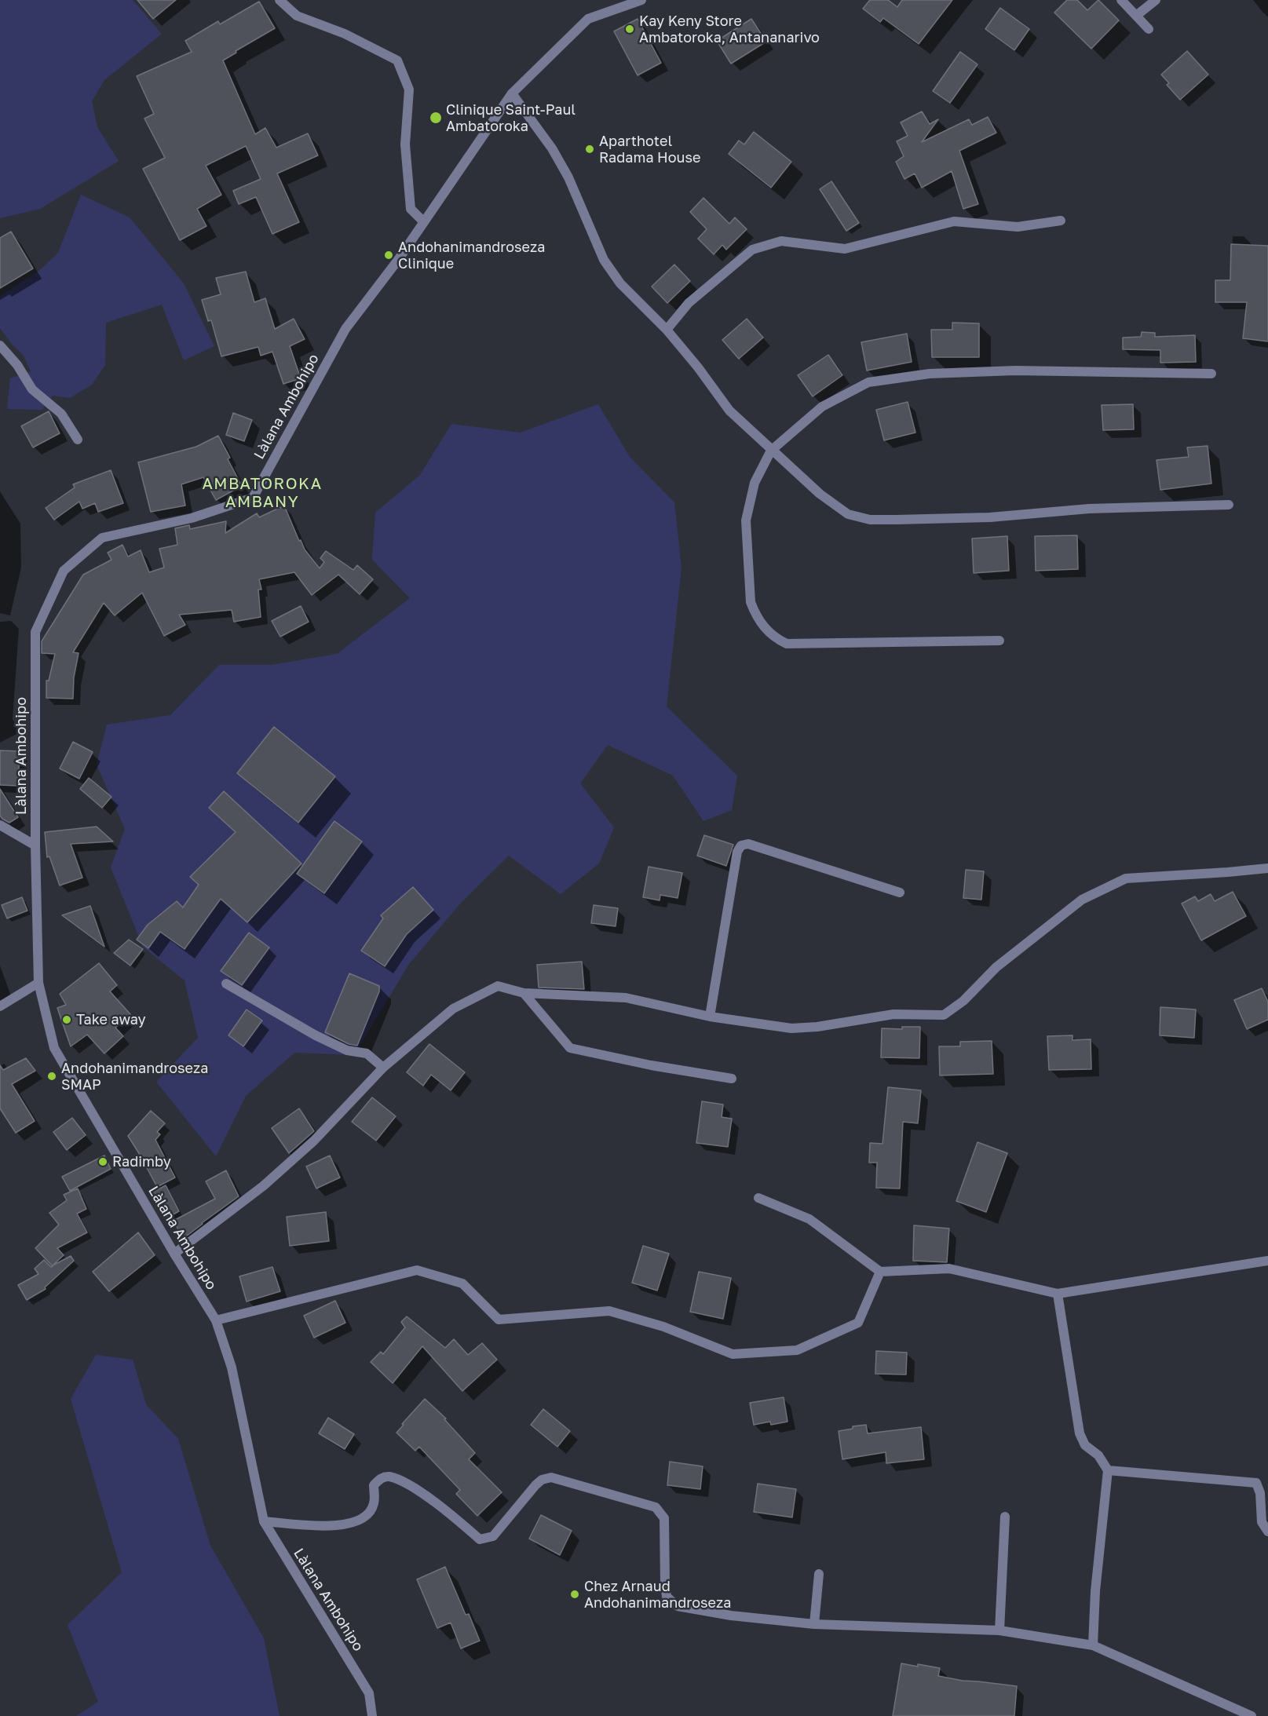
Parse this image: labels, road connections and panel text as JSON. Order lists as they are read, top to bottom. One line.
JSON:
{"streets":{"street":["Làlana Ambohipo"]},"districts":["AMBATOROKA AMBANY"],"places":["Kay Keny Store Ambatoroka, Antananarivo","Clinique Saint-Paul Ambatoroka","Aparthotel Radama House","Andohanimandroseza Clinique","Take away","Andohanimandroseza SMAP","Radimby","Chez Arnaud Andohanimandroseza"]}
